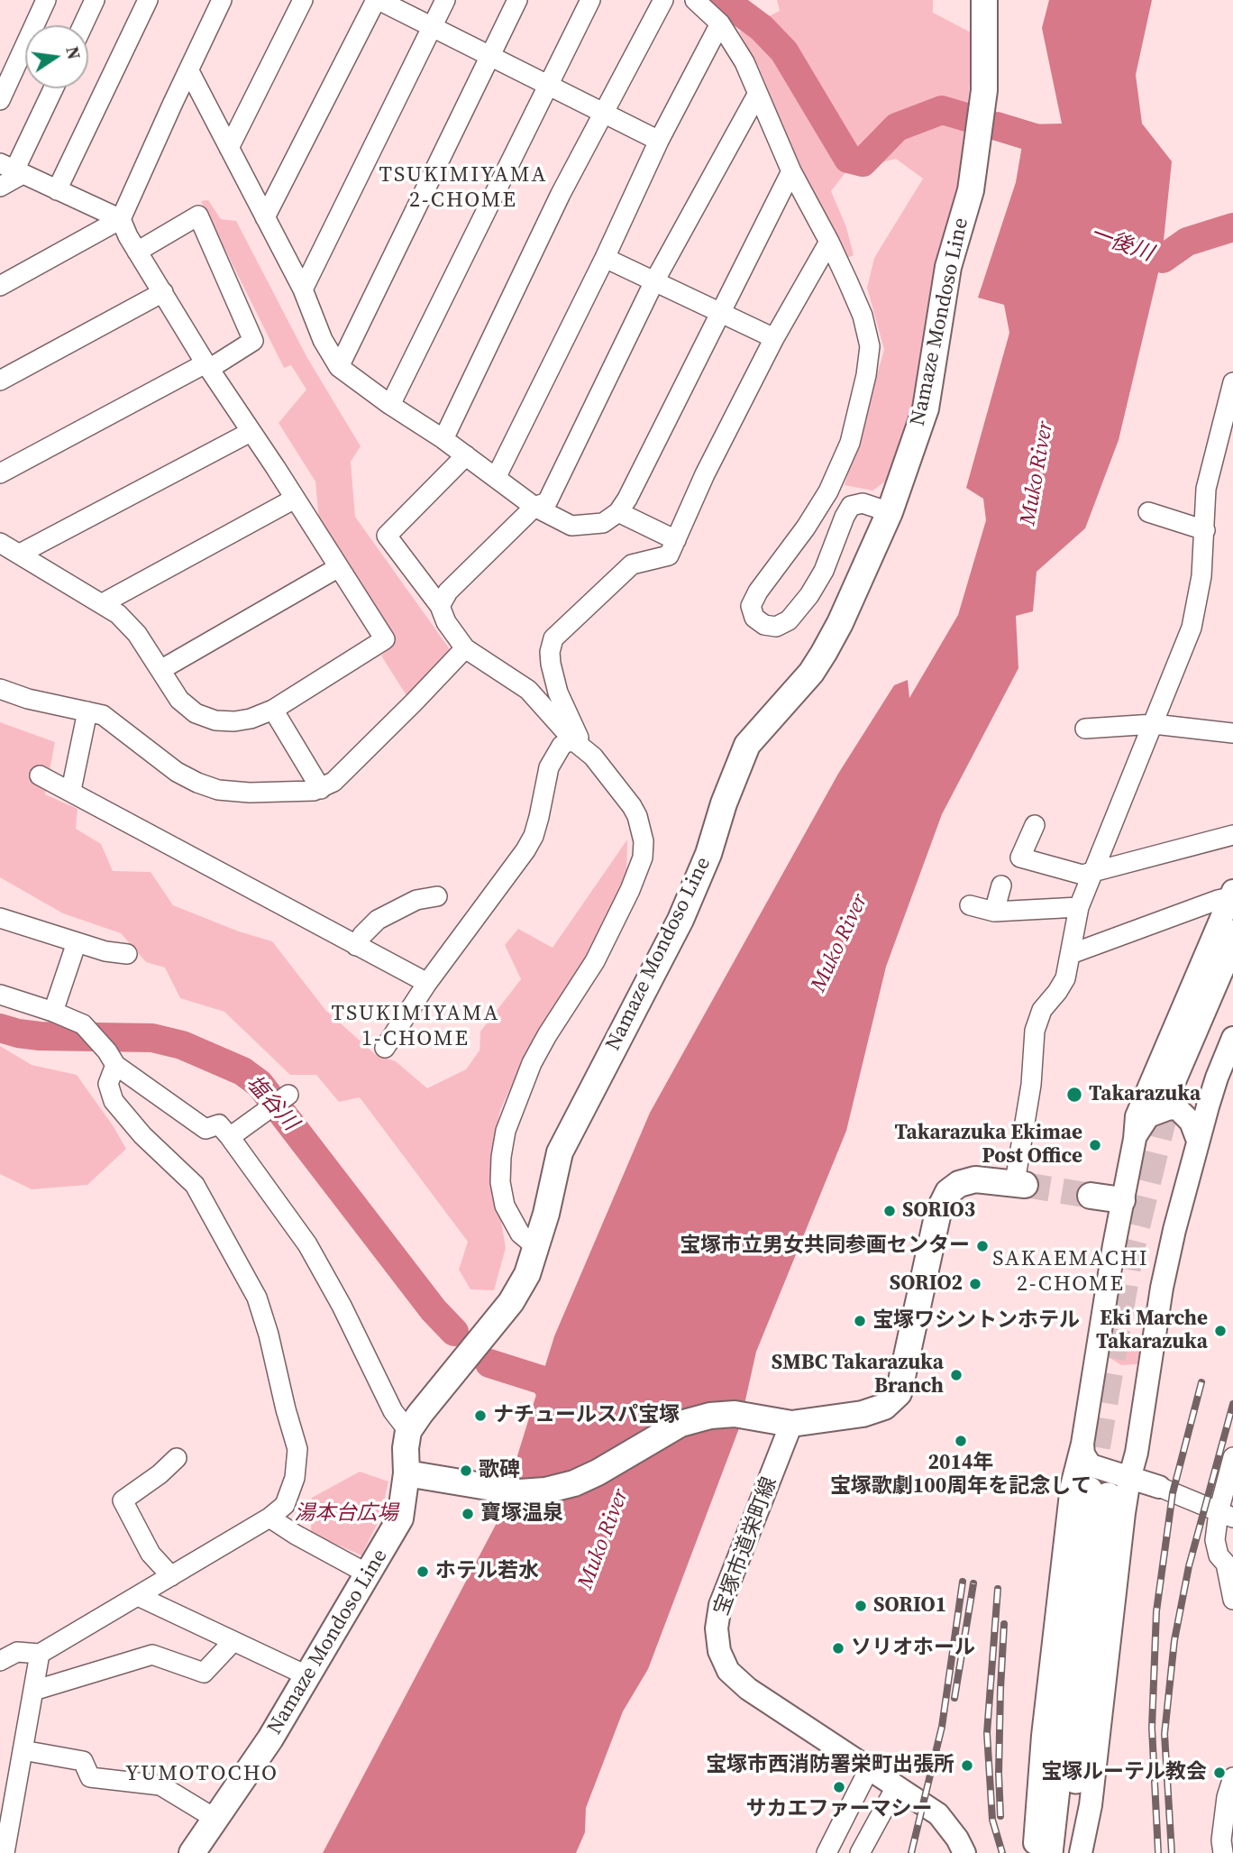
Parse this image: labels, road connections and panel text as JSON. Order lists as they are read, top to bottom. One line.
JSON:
{"streets":{"main road":["Namaze Mondoso Line"],"street":["宝塚市道栄町線"]},"districts":["TSUKIMIYAMA 2-CHOME","TSUKIMIYAMA 1-CHOME","SAKAEMACHI 2-CHOME","YUMOTOCHO"],"water":["一後川","Muko River","塩谷川"],"parks":["湯本台広場"],"places":["Takarazuka","Takarazuka Ekimae Post Office","SORIO3","宝塚市立男女共同参画センター","SORIO2","宝塚ワシントンホテル","Eki Marche Takarazuka","SMBC Takarazuka Branch","ナチュールスパ宝塚","2014年 宝塚歌劇100周年を記念して","歌碑","寶塚温泉","ホテル若水","SORIO1","ソリオホール","宝塚市西消防署栄町出張所","宝塚ルーテル教会","サカエファーマシー"],"north":"right"}
